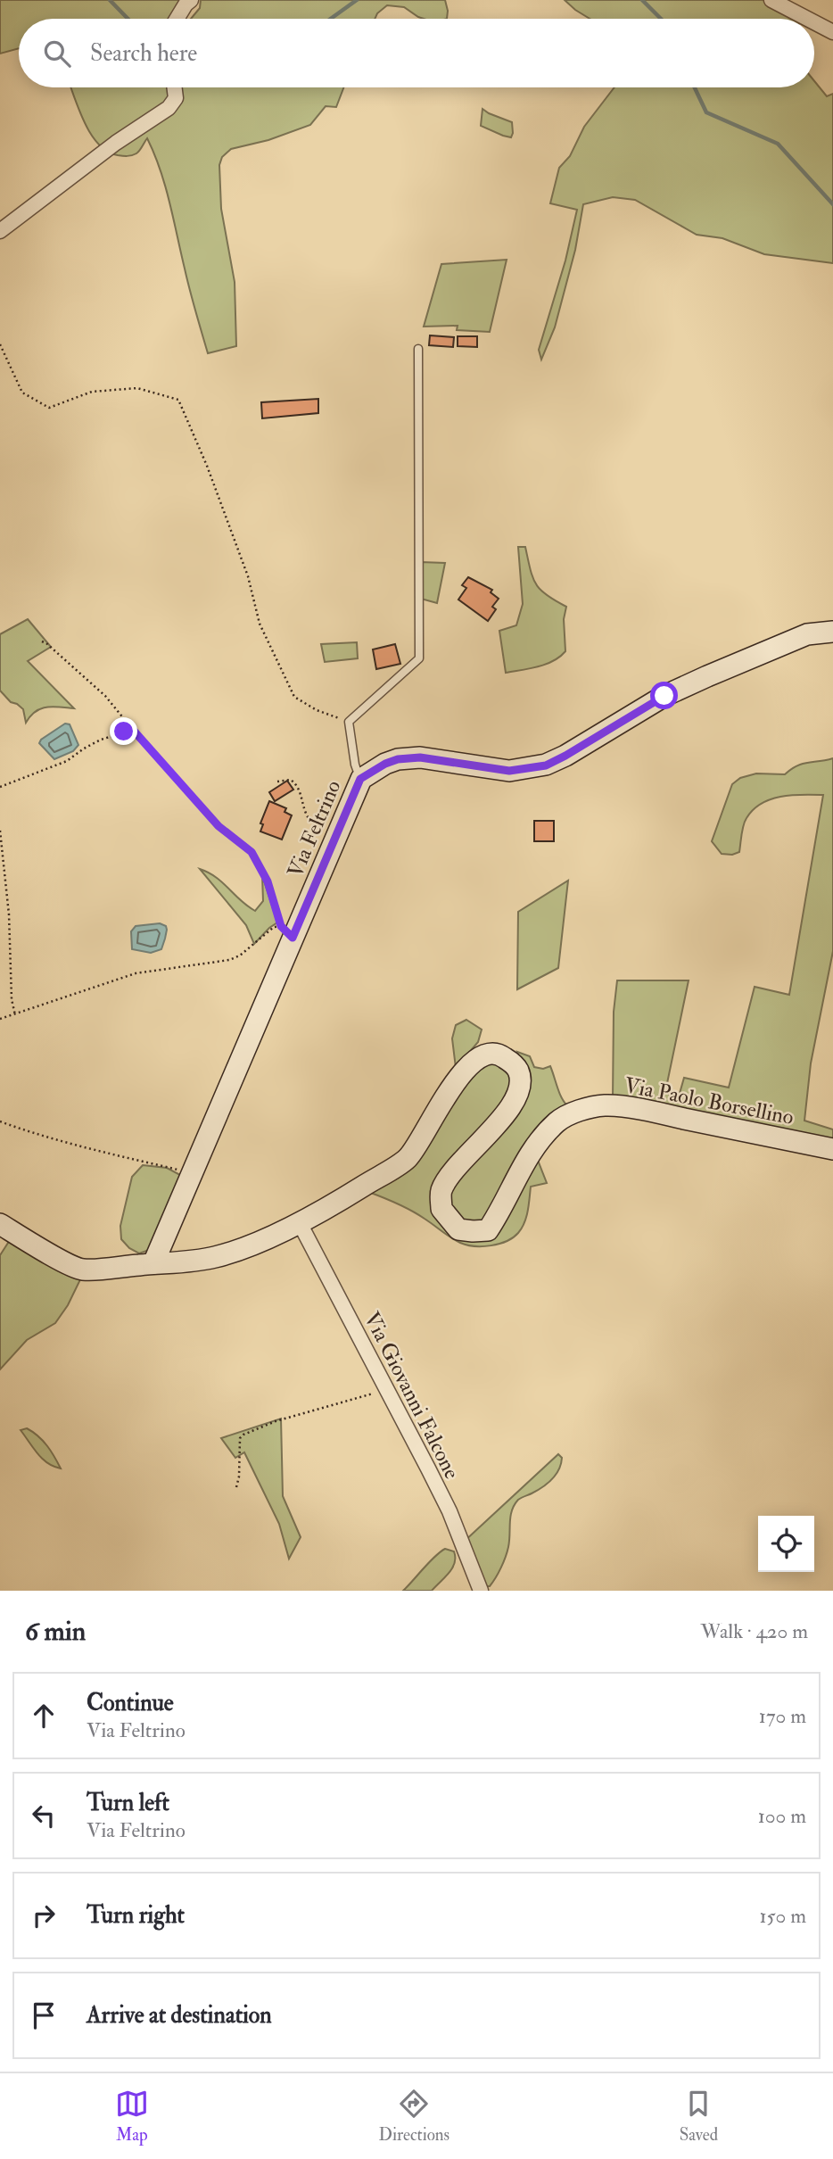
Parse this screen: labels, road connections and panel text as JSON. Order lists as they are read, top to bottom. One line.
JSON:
{"streets":{"street":["Via Feltrino","Via Paolo Borsellino","Via Giovanni Falcone"]},"crossings":[["Via Feltrino","Via Paolo Borsellino"],["Via Paolo Borsellino","Via Giovanni Falcone"]],"page":{"search":"Search here","heading":["6 min","Walk · 420 m"],"list":[["Continue","Via Feltrino","170 m"],["Turn left","Via Feltrino","100 m"],["Turn right","150 m"],"Arrive at destination"],"nav":["Map","Directions","Saved"]}}
